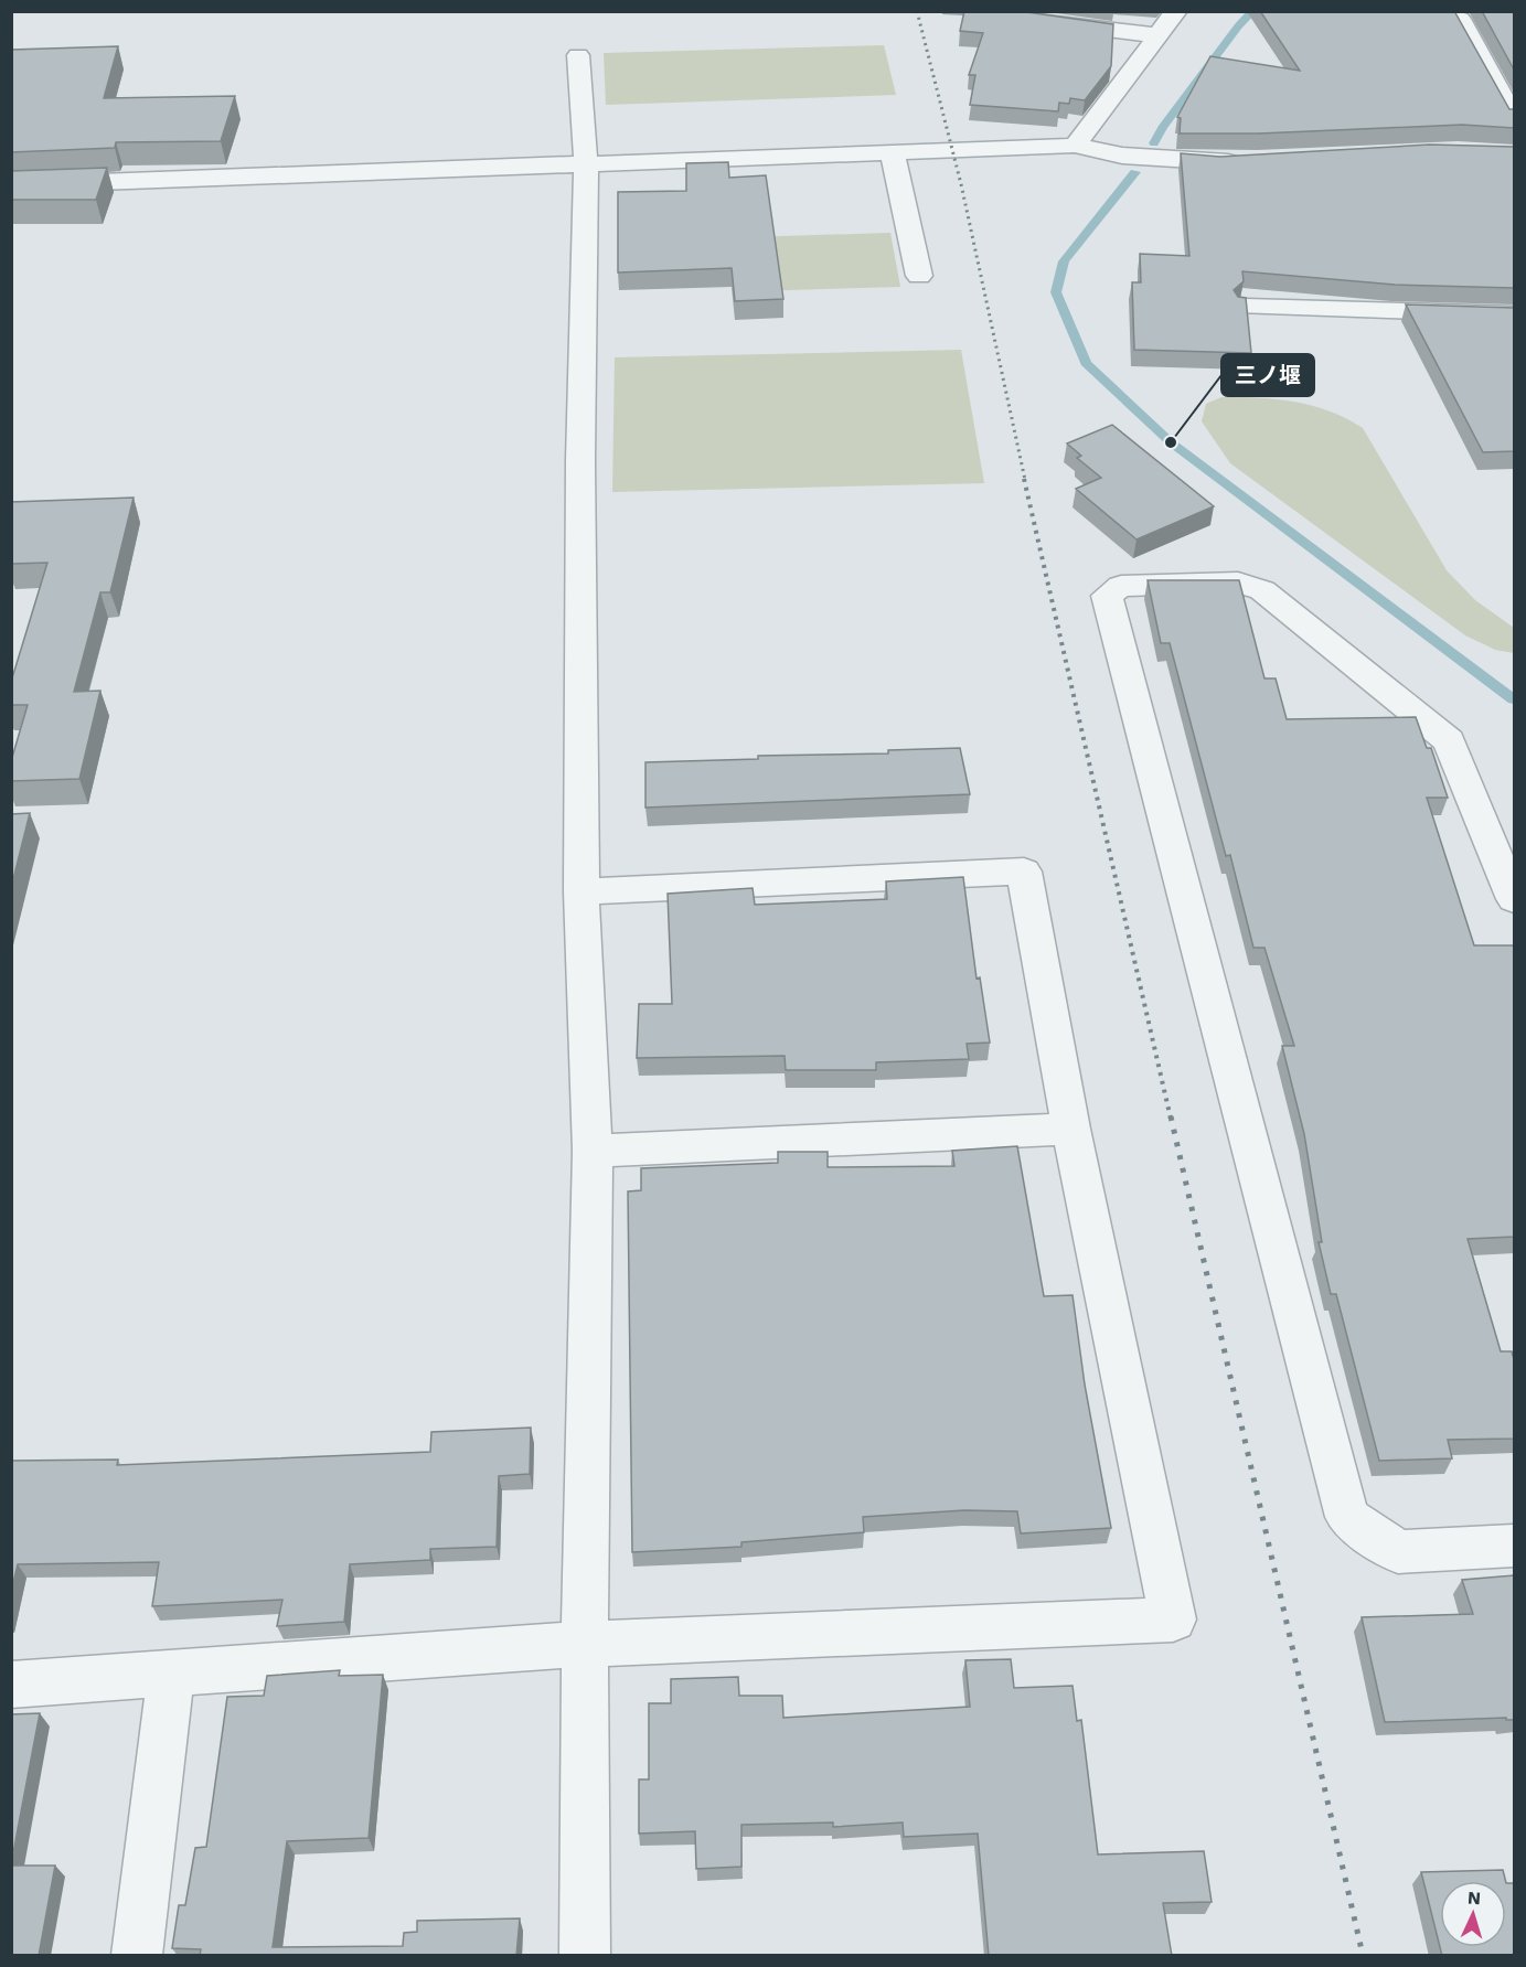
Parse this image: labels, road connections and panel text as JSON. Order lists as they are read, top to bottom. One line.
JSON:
{"places":["三ノ堰"],"north":"top"}
